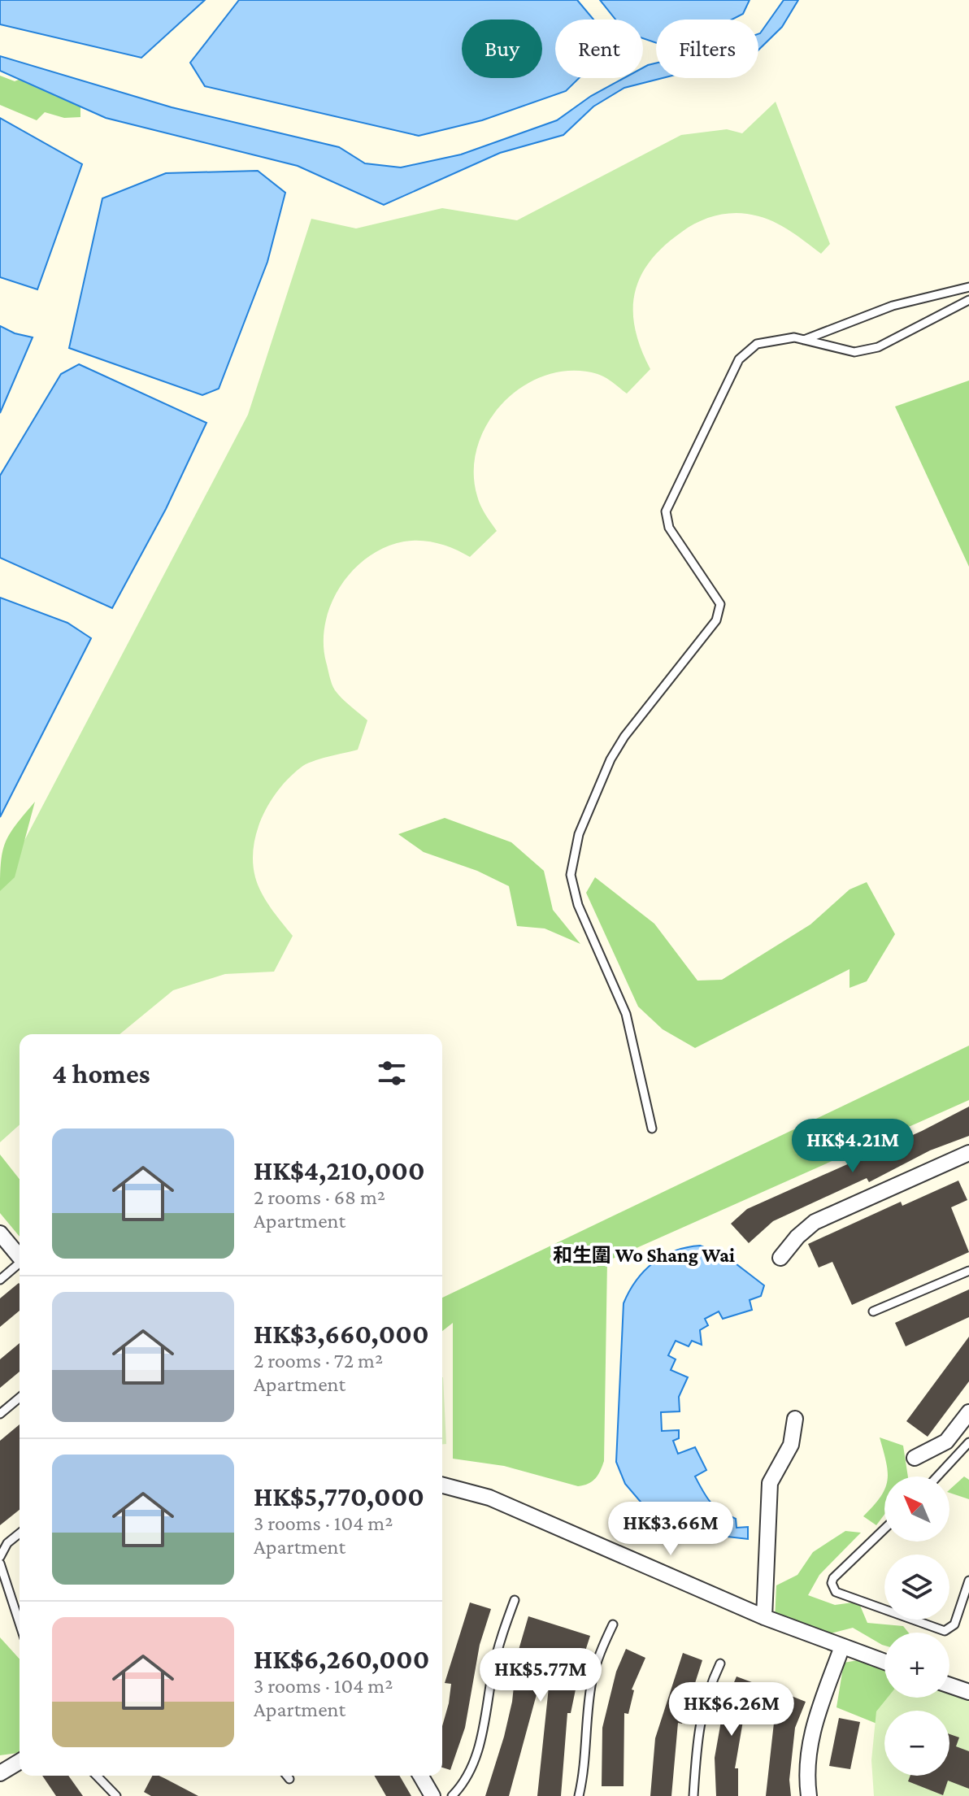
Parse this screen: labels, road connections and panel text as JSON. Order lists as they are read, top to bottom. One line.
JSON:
{"districts":["和生圍 Wo Shang Wai"],"north":"top left","page":{"chip":["Buy","Rent","Filters"],"heading":"4 homes","list":[{"name":"HK$4,210,000","note":"2 rooms · 68 m² · Apartment"},{"name":"HK$3,660,000","note":"2 rooms · 72 m² · Apartment"},{"name":"HK$5,770,000","note":"3 rooms · 104 m² · Apartment"},{"name":"HK$6,260,000","note":"3 rooms · 104 m² · Apartment"}],"price":["HK$4.21M","HK$3.66M","HK$5.77M","HK$6.26M"],"map_buttons":["+","−"]}}
